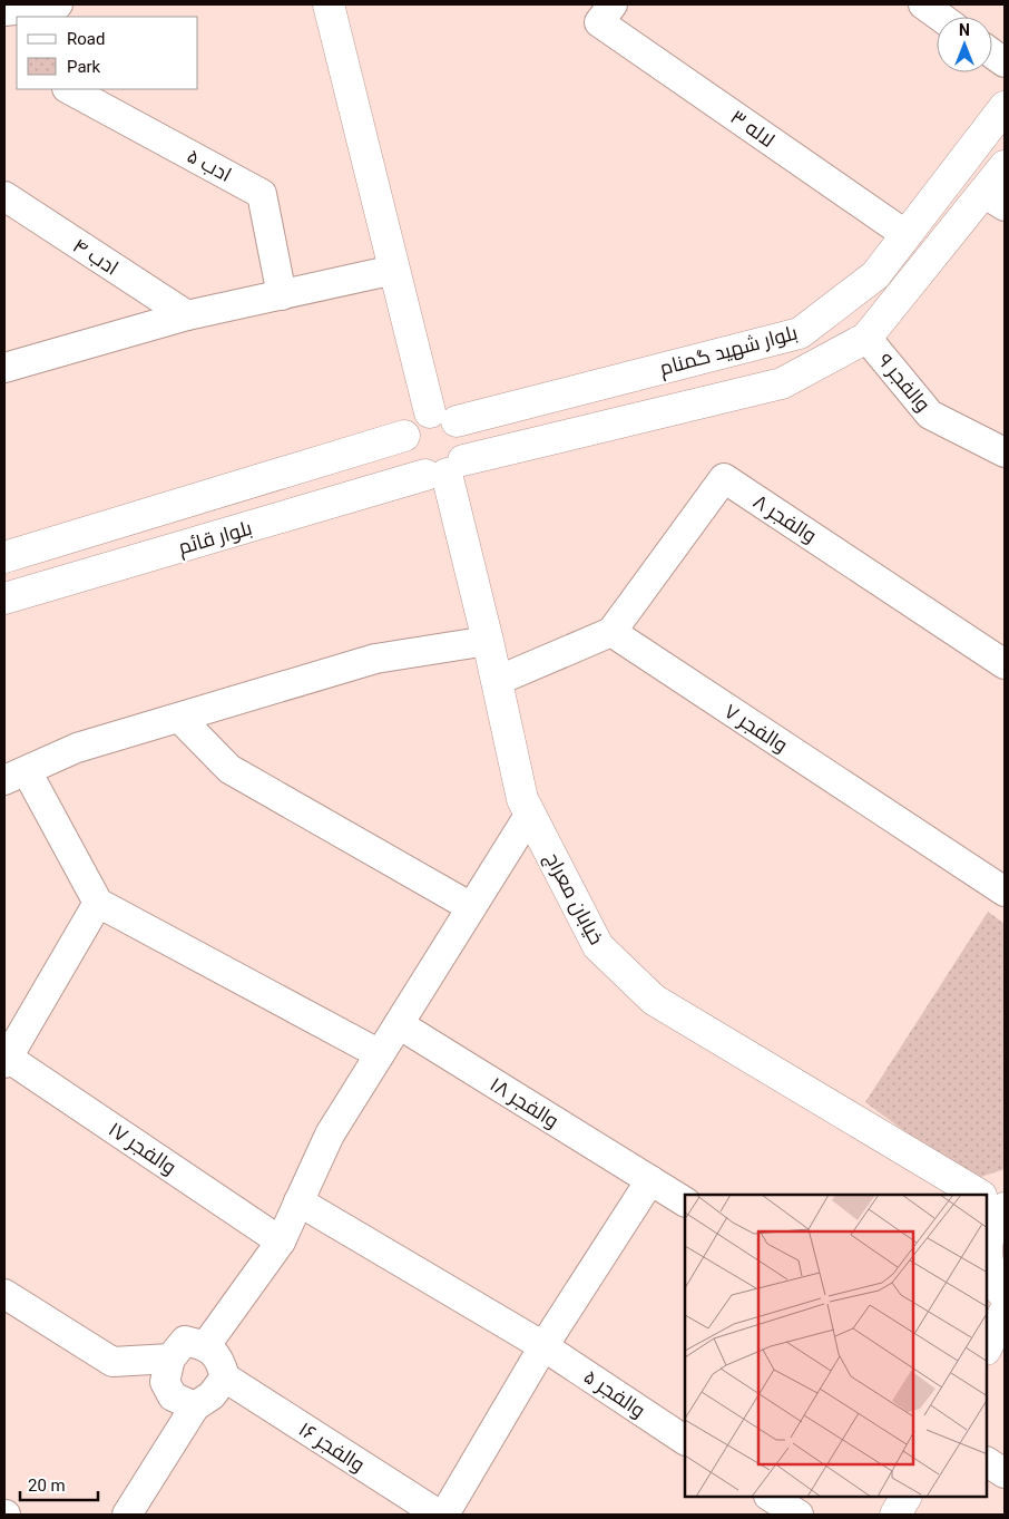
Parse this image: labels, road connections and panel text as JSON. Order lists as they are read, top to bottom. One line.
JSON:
{"streets":{"main road":["بلوار شهید گمنام","بلوار قائم","خیابان معراج"],"street":["لاله ۳","ادب ۵","ادب ۴","والفجر ۹","والفجر ۸","والفجر ۷","والفجر ۱۸","والفجر ۱۷","والفجر ۵","والفجر ۱۶"]},"crossings":[["لاله ۳","بلوار شهید گمنام"],["بلوار شهید گمنام","والفجر ۹"],["بلوار شهید گمنام","بلوار قائم"],["بلوار شهید گمنام","خیابان معراج"],["والفجر ۸","والفجر ۷"],["بلوار قائم","خیابان معراج"]],"legend":["Road","Park"],"scale_bar":"20 m","north":"top"}
